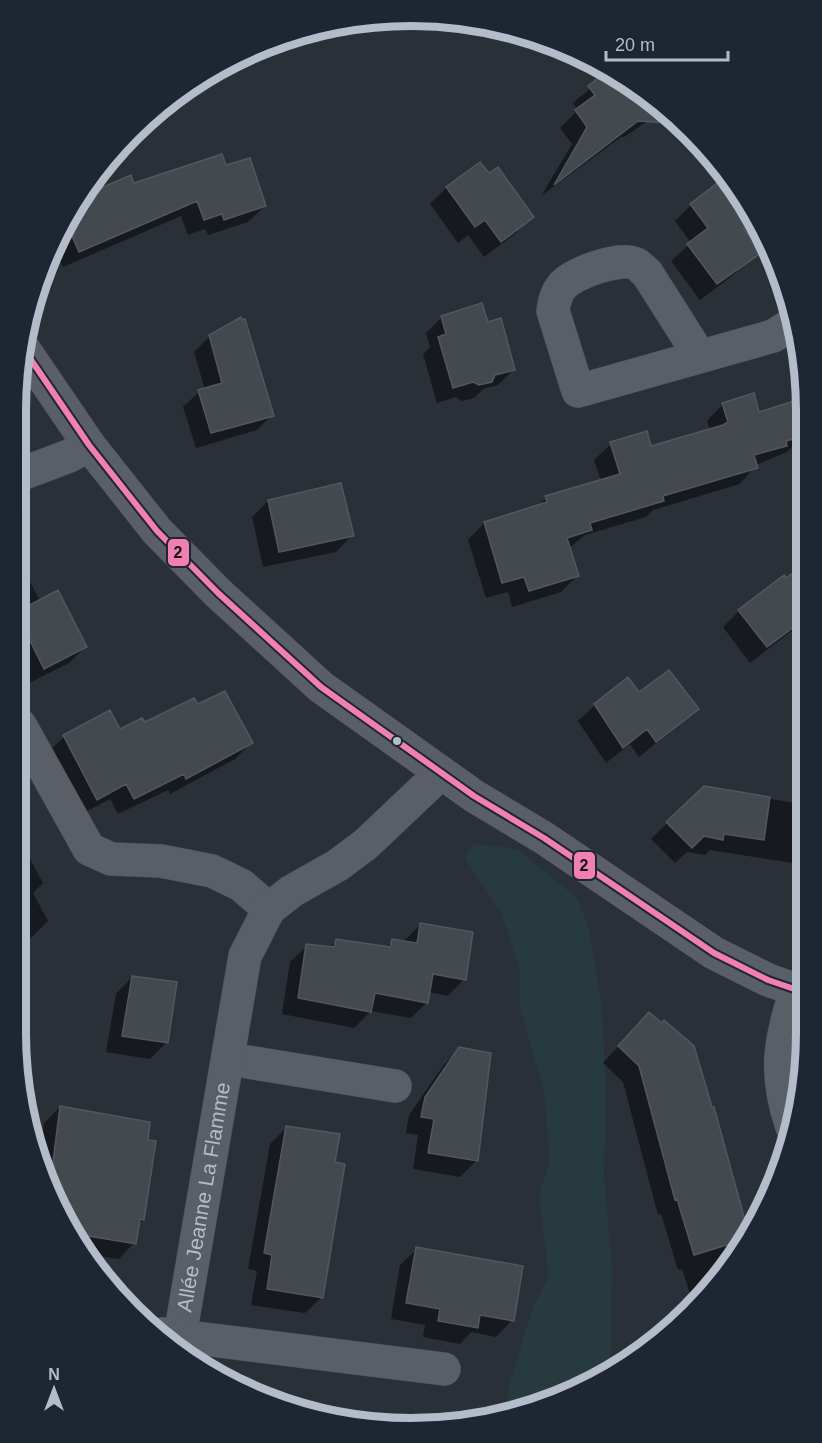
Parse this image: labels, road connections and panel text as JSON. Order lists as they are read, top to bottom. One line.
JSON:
{"streets":{"street":["Allée Jeanne La Flamme"]},"lines":["transit line 2"],"scale_bar":"20 m","north":"top"}
